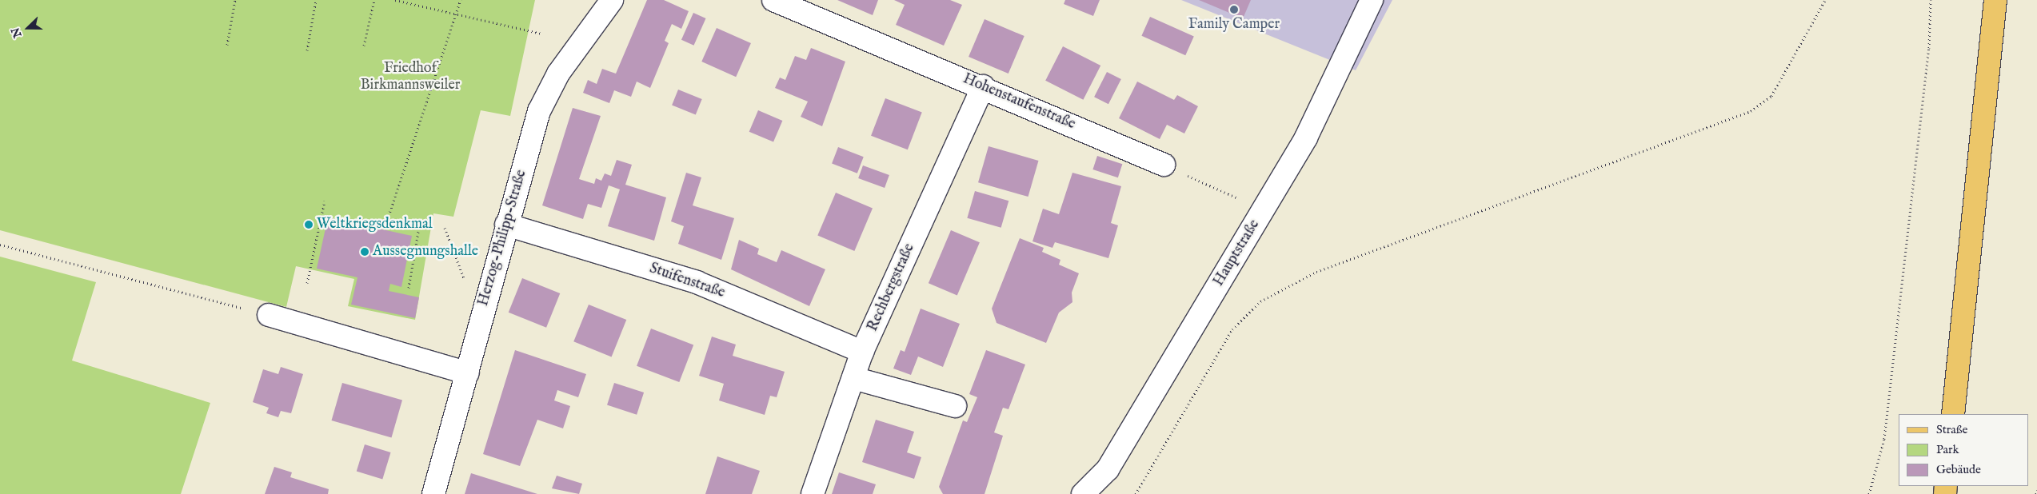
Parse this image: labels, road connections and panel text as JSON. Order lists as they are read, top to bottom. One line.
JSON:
{"streets":{"street":["Hohenstaufenstraße","Herzog-Philipp-Straße","Hauptstraße","Stuifenstraße","Rechbergstraße"]},"crossings":[["Hohenstaufenstraße","Rechbergstraße"],["Herzog-Philipp-Straße","Stuifenstraße"],["Stuifenstraße","Rechbergstraße"]],"parks":["Friedhof Birkmannsweiler"],"places":["Family Camper","Weltkriegsdenkmal","Aussegnungshalle"],"legend":["Straße","Park","Gebäude"],"north":"left"}
